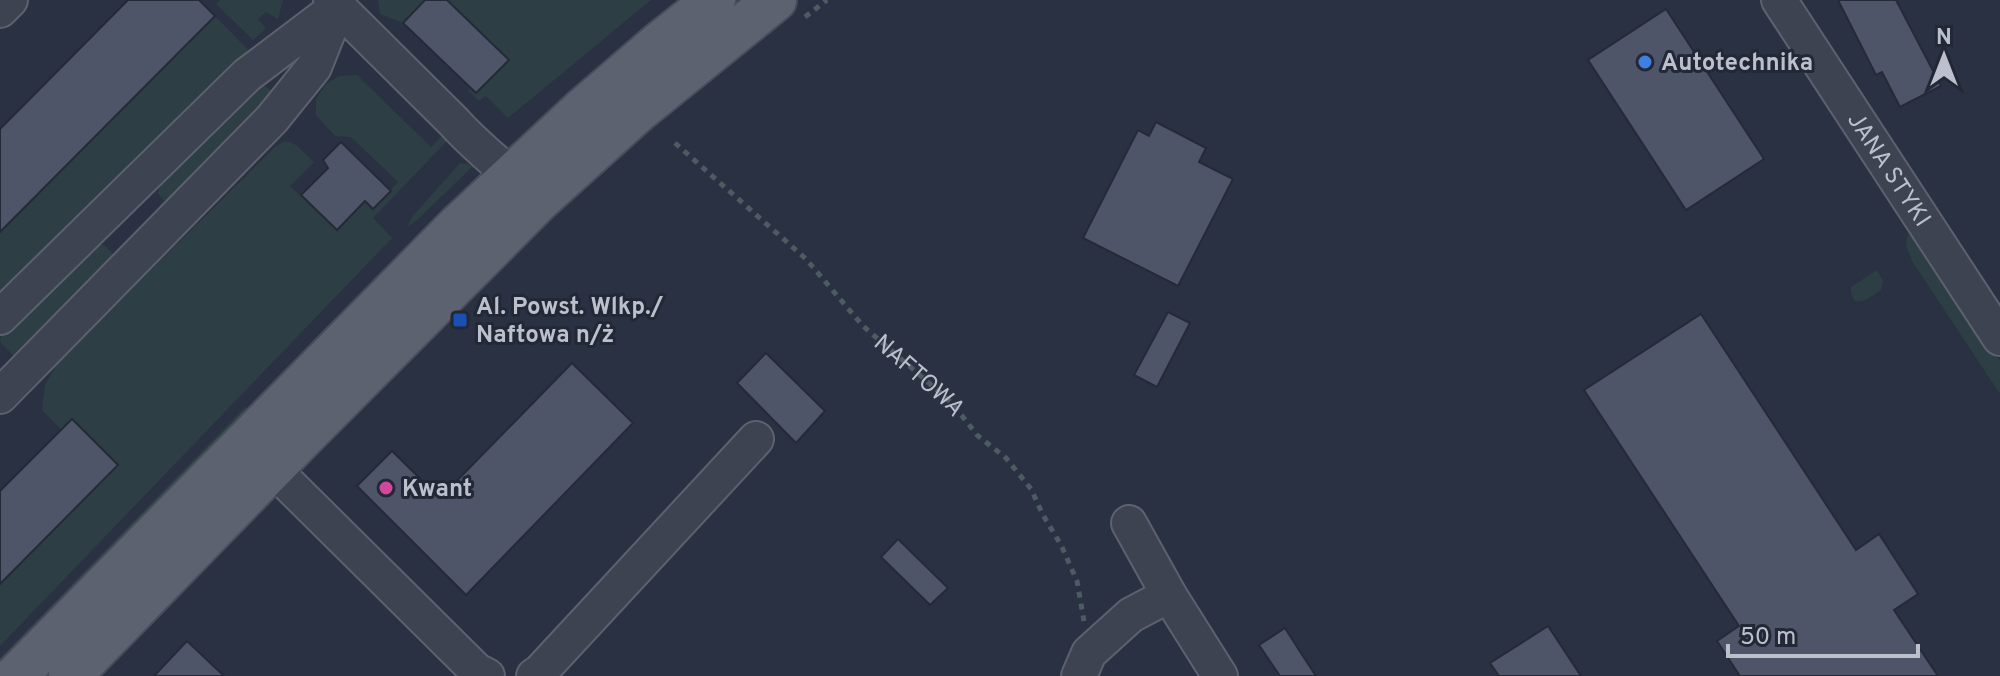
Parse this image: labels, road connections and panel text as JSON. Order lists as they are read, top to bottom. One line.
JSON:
{"streets":{"street":["JANA STYKI"],"path":["NAFTOWA"]},"places":{"other":["Autotechnika","Kwant"],"transit":["Al. Powst. Wlkp./ Naftowa n/ż"]},"scale_bar":"50 m","north":"top"}
